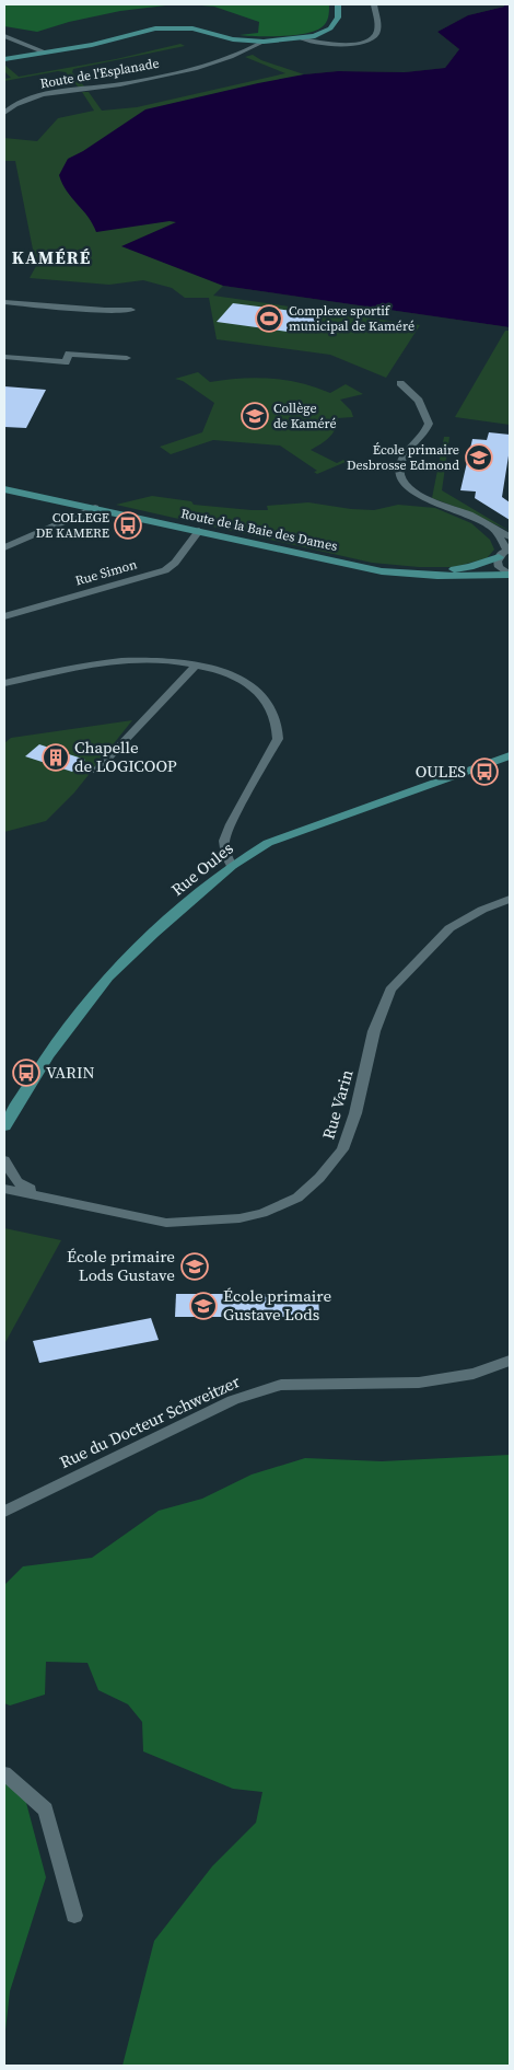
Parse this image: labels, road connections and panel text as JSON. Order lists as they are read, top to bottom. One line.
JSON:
{"streets":{"street":["Route de l'Esplanade","Route de la Baie des Dames","Rue Simon","Rue Oules","Rue Varin","Rue du Docteur Schweitzer"]},"crossings":[["Route de la Baie des Dames","Rue Simon"]],"districts":["KAMÉRÉ"],"places":{"sports":["Complexe sportif municipal de Kaméré"],"school or university":["Collège de Kaméré","École primaire Desbrosse Edmond","École primaire Lods Gustave","École primaire Gustave Lods"],"bus stop":["COLLEGE DE KAMERE","OULES","VARIN"],"building":["Chapelle de LOGICOOP"]}}
